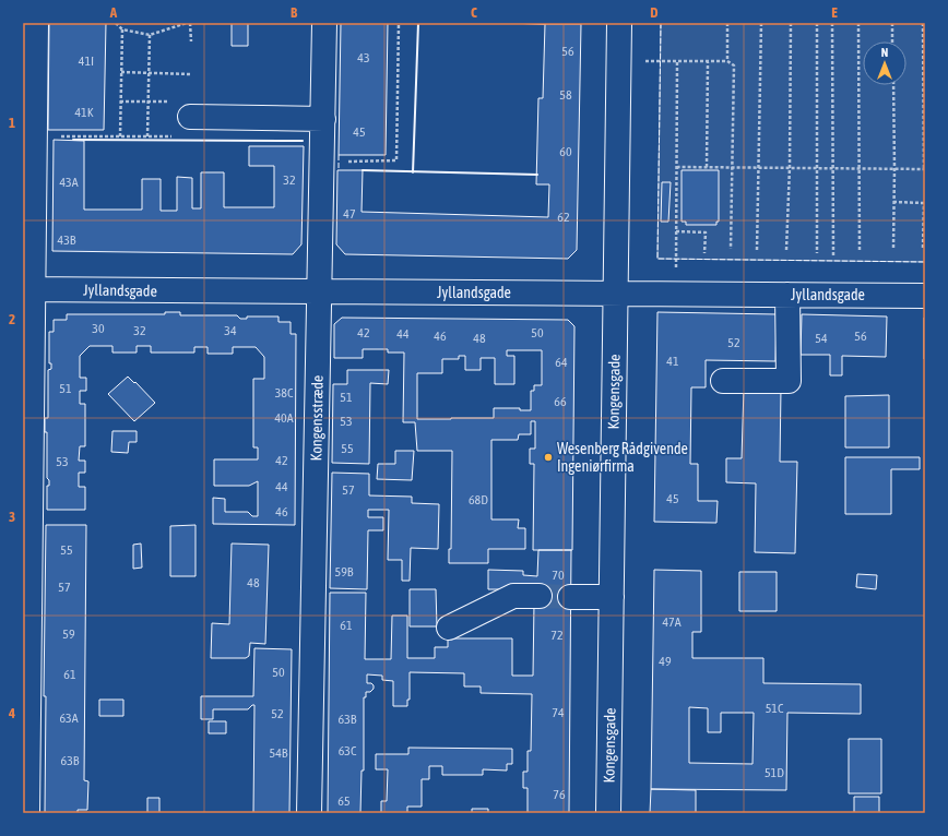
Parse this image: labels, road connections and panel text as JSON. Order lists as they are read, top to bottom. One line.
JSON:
{"streets":{"street":["Jyllandsgade","Kongensgade","Kongensstræde"]},"crossings":[["Jyllandsgade","Kongensgade"],["Jyllandsgade","Kongensstræde"]],"places":["Wesenberg Rådgivende Ingeniørfirma"],"house_numbers":["56","43","41I","58","41K","45","60","32","43A","47","62","43B","30","32","34","42","50","44","46","56","48","54","52","41","64","51","38C","51","66","40A","53","55","42","53","44","57","45","68D","46","55","59B","70","48","57","47A","61","59","72","49","50","61","51C","74","52","63A","63B","63C","54B","63B","51D","76","65"],"north":"top","grid":{"columns":["A","B","C","D","E"],"rows":["1","2","3","4"]}}
